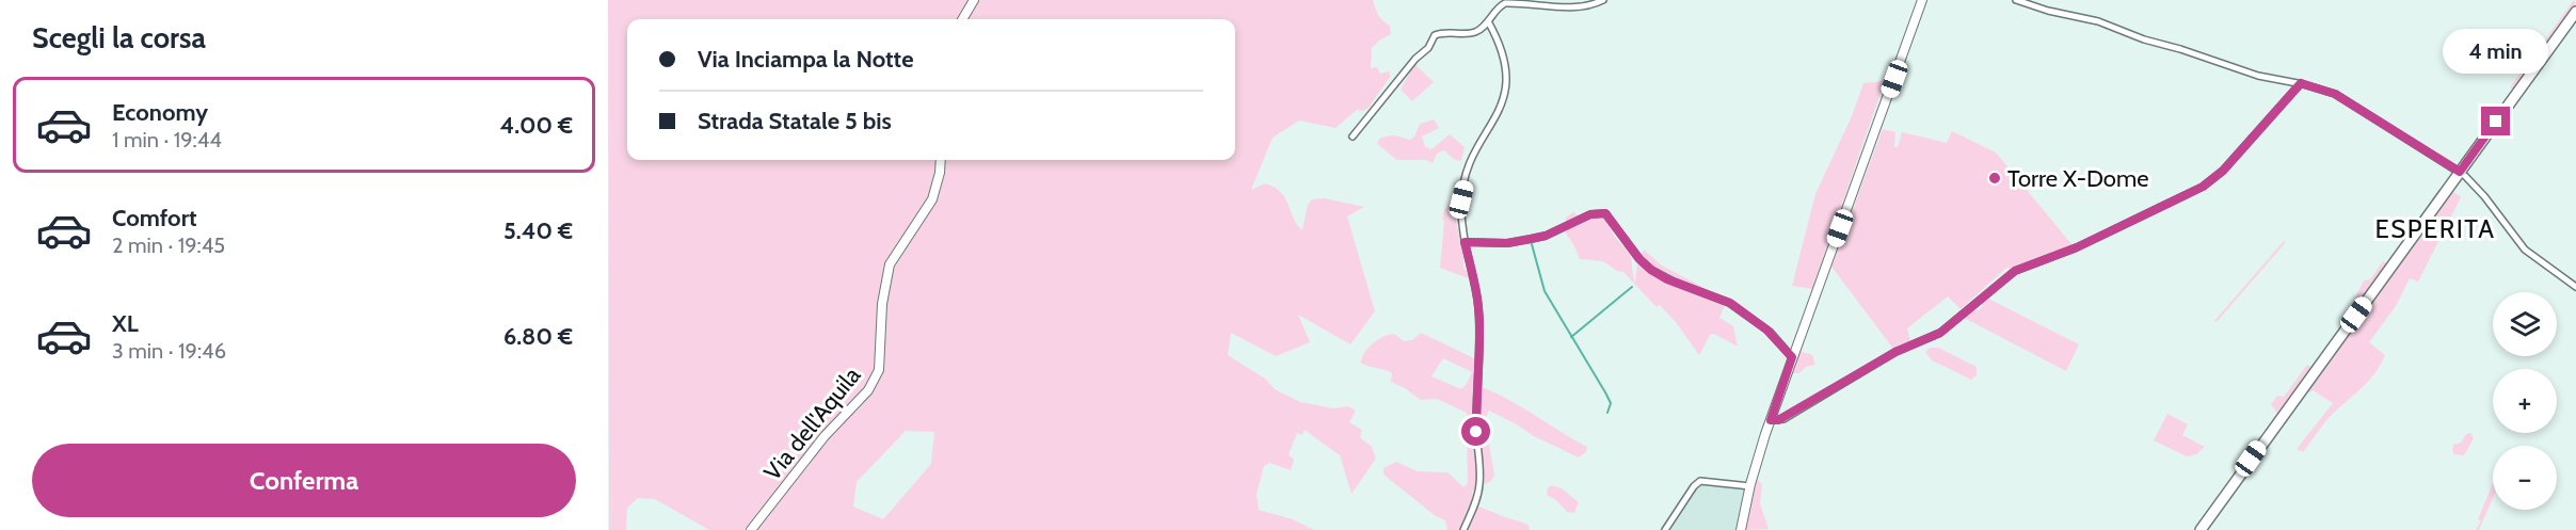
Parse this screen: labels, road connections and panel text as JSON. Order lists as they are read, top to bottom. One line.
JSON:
{"streets":{"main road":["Via dell'Aquila"]},"districts":["ESPERITA"],"places":["Torre X-Dome"],"page":{"heading":"Scegli la corsa","banner":["Via Inciampa la Notte","Strada Statale 5 bis"],"bubble":"4 min","list":[{"name":"Economy","note":"1 min · 19:44","value":"4.00 €"},{"name":"Comfort","note":"2 min · 19:45","value":"5.40 €"},{"name":"XL","note":"3 min · 19:46","value":"6.80 €"}],"map_buttons":["+","−"],"buttons":"Conferma"}}
